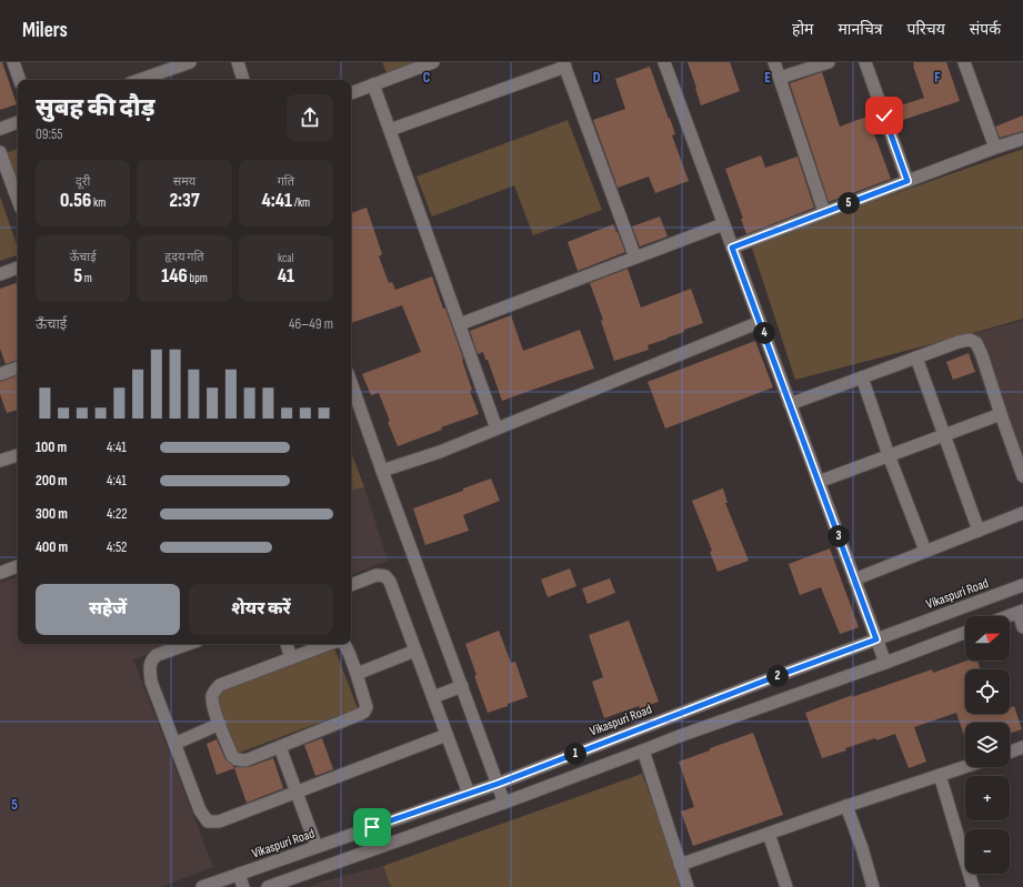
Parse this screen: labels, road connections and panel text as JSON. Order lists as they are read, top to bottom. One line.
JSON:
{"streets":{"street":["Vikaspuri Road"]},"north":"right","page":{"header":"Milers","nav":["होम","मानचित्र","परिचय","संपर्क"],"heading":["सुबह की दौड़","09:55"],"stats":[["दूरी","0.56 km"],["समय","2:37"],["गति","4:41 /km"],["ऊँचाई","5 m"],["हृदय गति","146 bpm"],["kcal","41"]],"pins":["5","4","3","2","1"],"chart":["ऊँचाई","46–49 m"],"list":[{"name":"100 m","note":"4:41"},{"name":"200 m","note":"4:41"},{"name":"300 m","note":"4:22"},{"name":"400 m","note":"4:52"}],"buttons":["सहेजें","शेयर करें"],"map_buttons":["+","−"]},"grid":{"columns":["C","D","E","F"],"rows":["5"]}}
